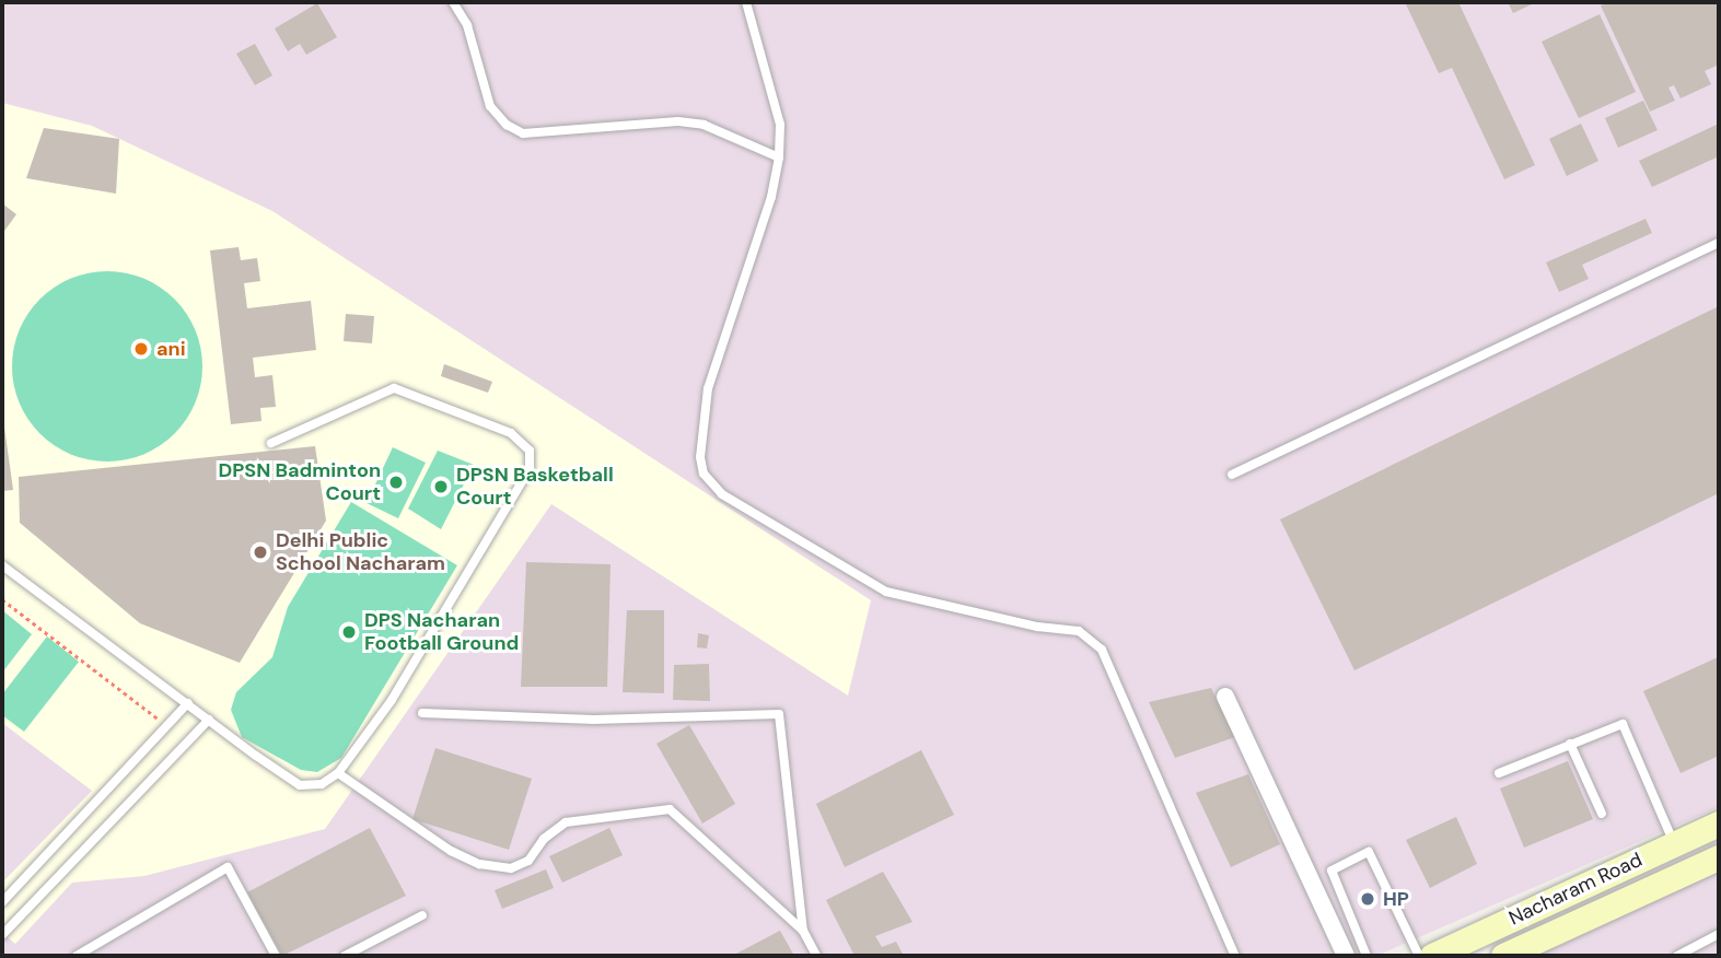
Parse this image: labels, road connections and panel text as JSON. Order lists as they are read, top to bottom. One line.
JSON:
{"streets":{"main road":["Nacharam Road"]},"places":["ani","DPSN Badminton Court","DPSN Basketball Court","Delhi Public School Nacharam","DPS Nacharan Football Ground","HP"]}
